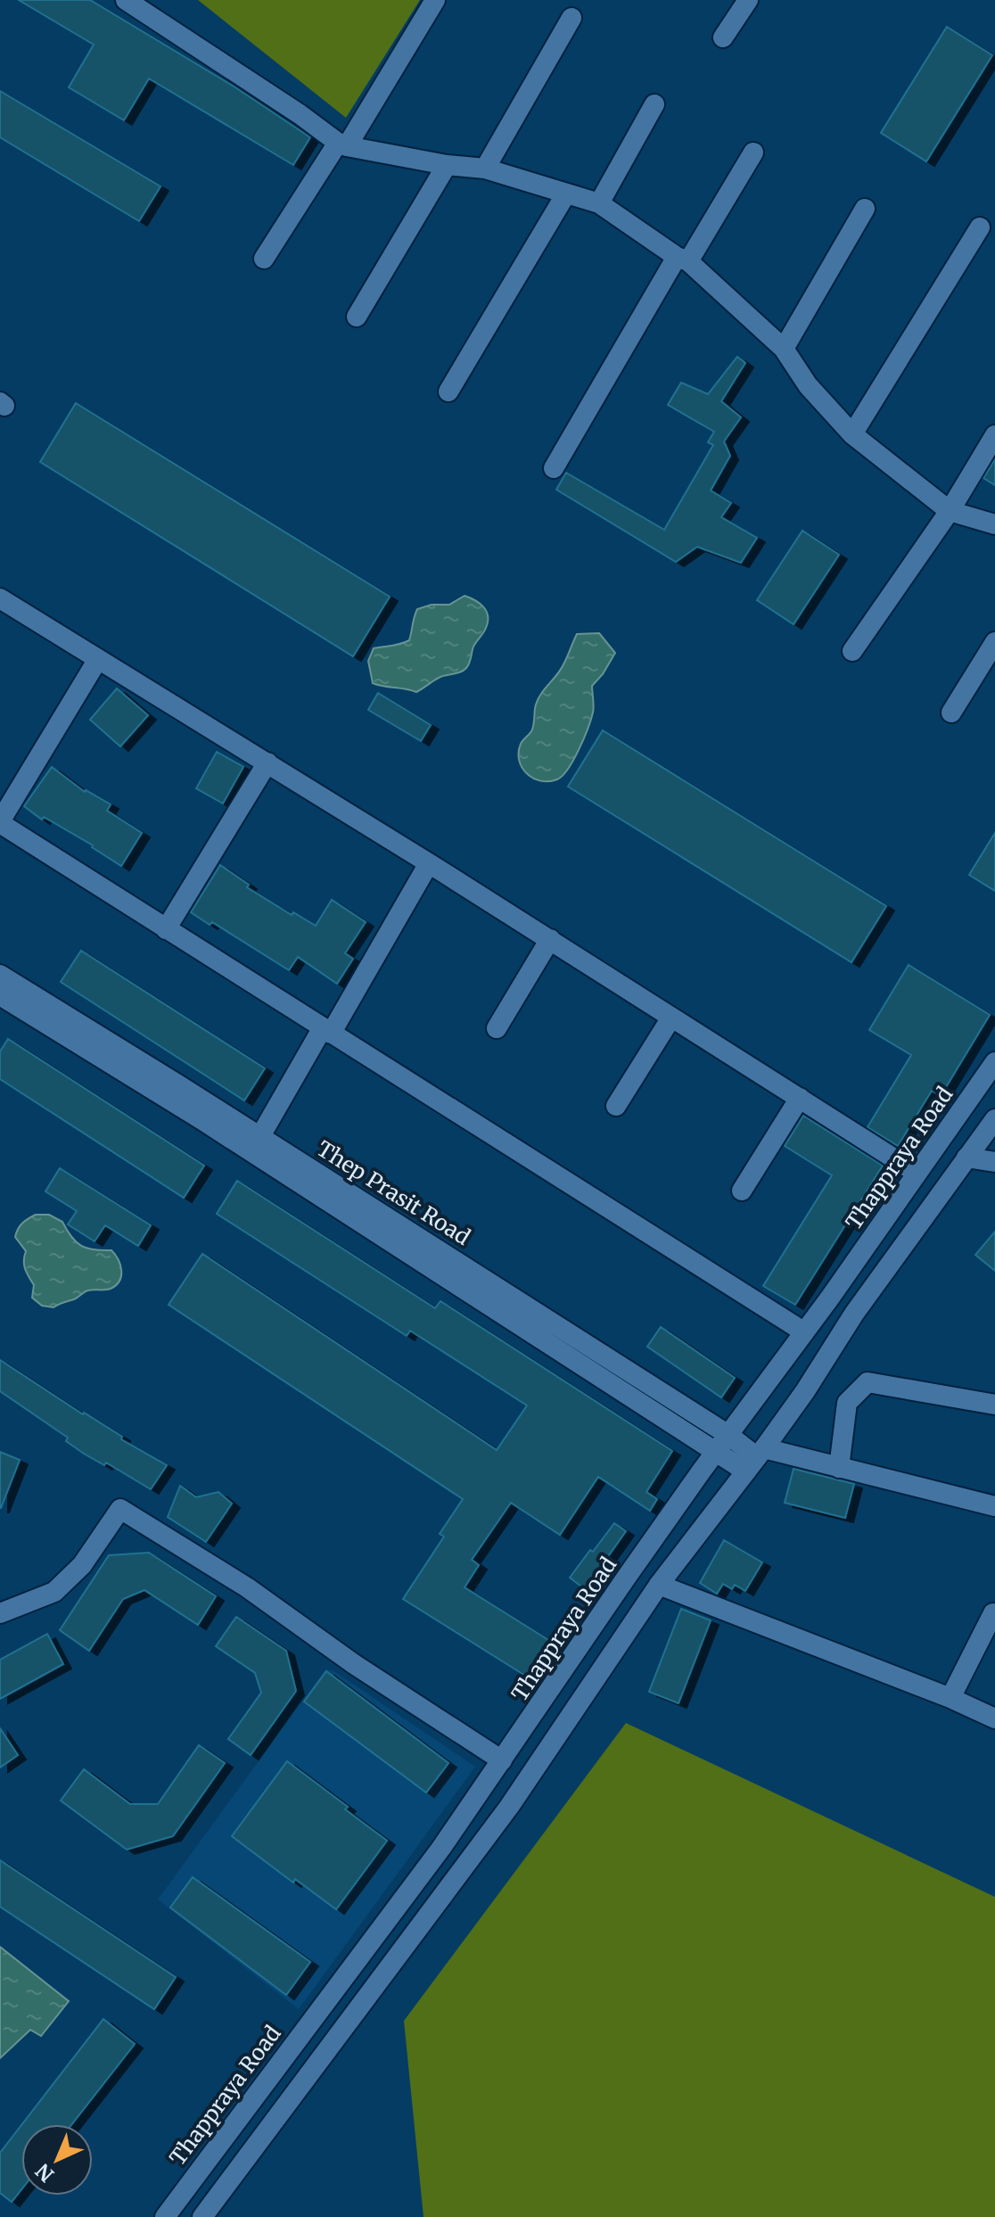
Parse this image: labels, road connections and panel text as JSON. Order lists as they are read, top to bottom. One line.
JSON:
{"streets":{"street":["Thappraya Road","Thep Prasit Road"]},"crossings":[["Thappraya Road","Thep Prasit Road"]],"north":"bottom left"}
